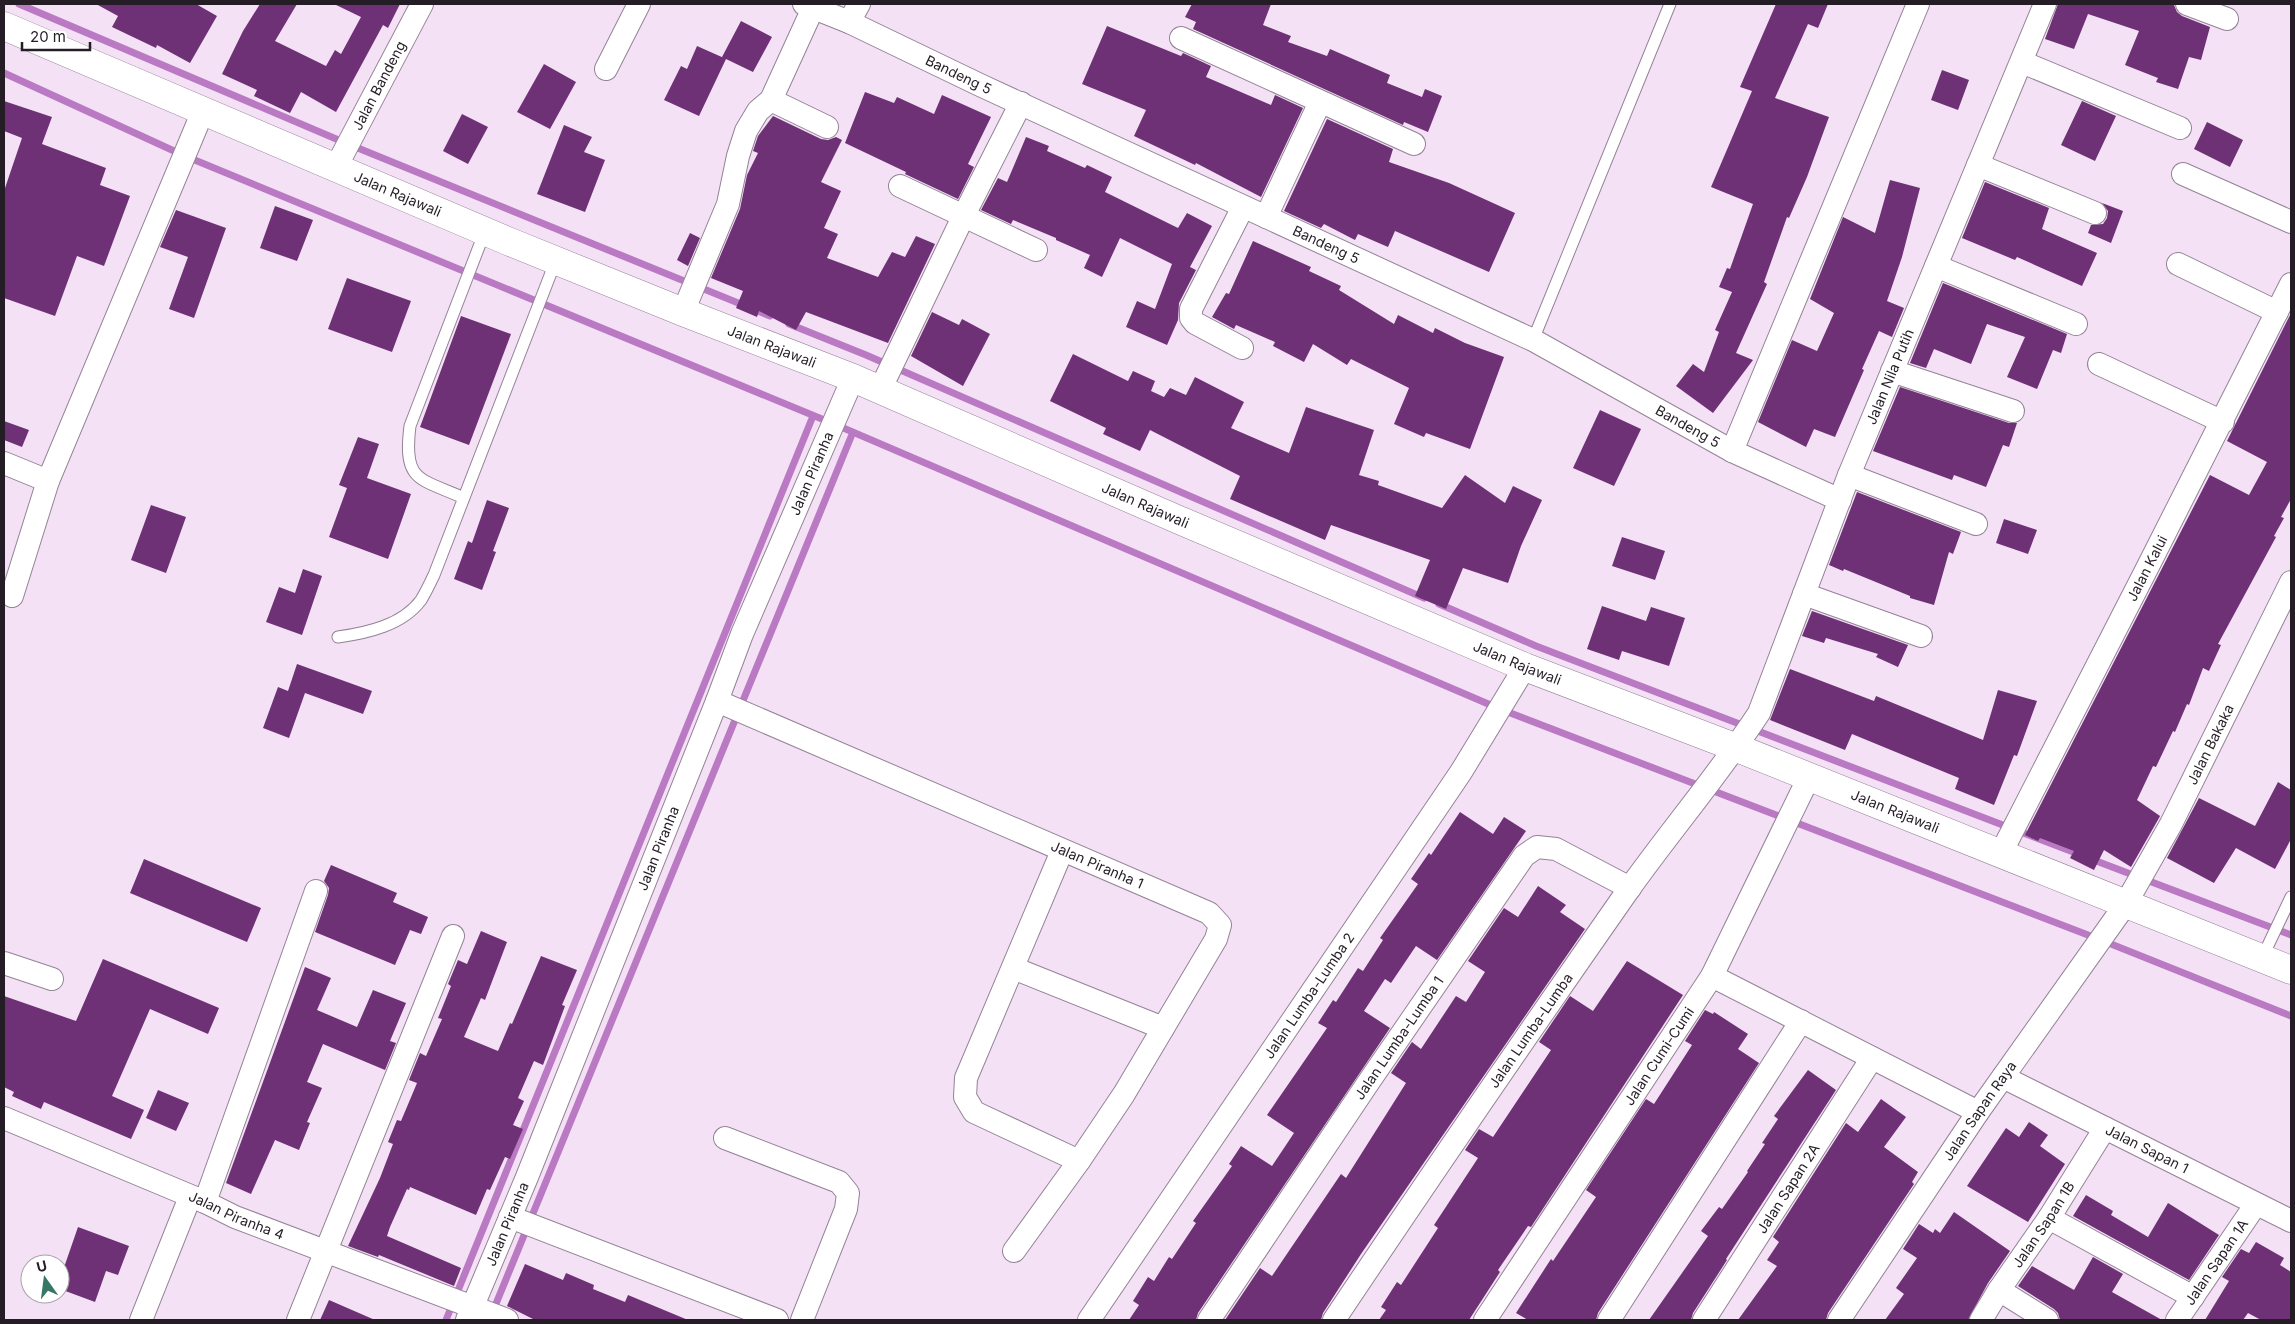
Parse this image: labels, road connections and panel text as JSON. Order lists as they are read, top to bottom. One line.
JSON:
{"streets":{"main road":["Jalan Rajawali"],"street":["Bandeng 5","Jalan Bandeng","Jalan Nila Putih","Jalan Piranha","Jalan Kalui","Jalan Bakaka","Jalan Piranha 1","Jalan Lumba-Lumba 2","Jalan Lumba-Lumba","Jalan Lumba-Lumba 1","Jalan Cumi-Cumi","Jalan Sapan Raya","Jalan Sapan 1","Jalan Sapan 2A","Jalan Piranha 4","Jalan Sapan 1B","Jalan Sapan 1A"]},"crossings":[["Bandeng 5","Jalan Nila Putih"],["Jalan Bandeng","Jalan Rajawali"],["Jalan Rajawali","Jalan Nila Putih"],["Jalan Rajawali","Jalan Piranha"],["Jalan Rajawali","Jalan Kalui"],["Jalan Rajawali","Jalan Bakaka"],["Jalan Rajawali","Jalan Lumba-Lumba 2"],["Jalan Rajawali","Jalan Lumba-Lumba"],["Jalan Rajawali","Jalan Cumi-Cumi"],["Jalan Rajawali","Jalan Sapan Raya"],["Jalan Nila Putih","Jalan Lumba-Lumba"],["Jalan Piranha","Jalan Piranha 1"],["Jalan Piranha","Jalan Piranha 4"],["Jalan Bakaka","Jalan Sapan Raya"],["Jalan Lumba-Lumba","Jalan Lumba-Lumba 1"],["Jalan Sapan Raya","Jalan Sapan 1"],["Jalan Sapan 1","Jalan Sapan 1B"],["Jalan Sapan 1","Jalan Sapan 1A"]],"scale_bar":"20 m","north":"top"}
